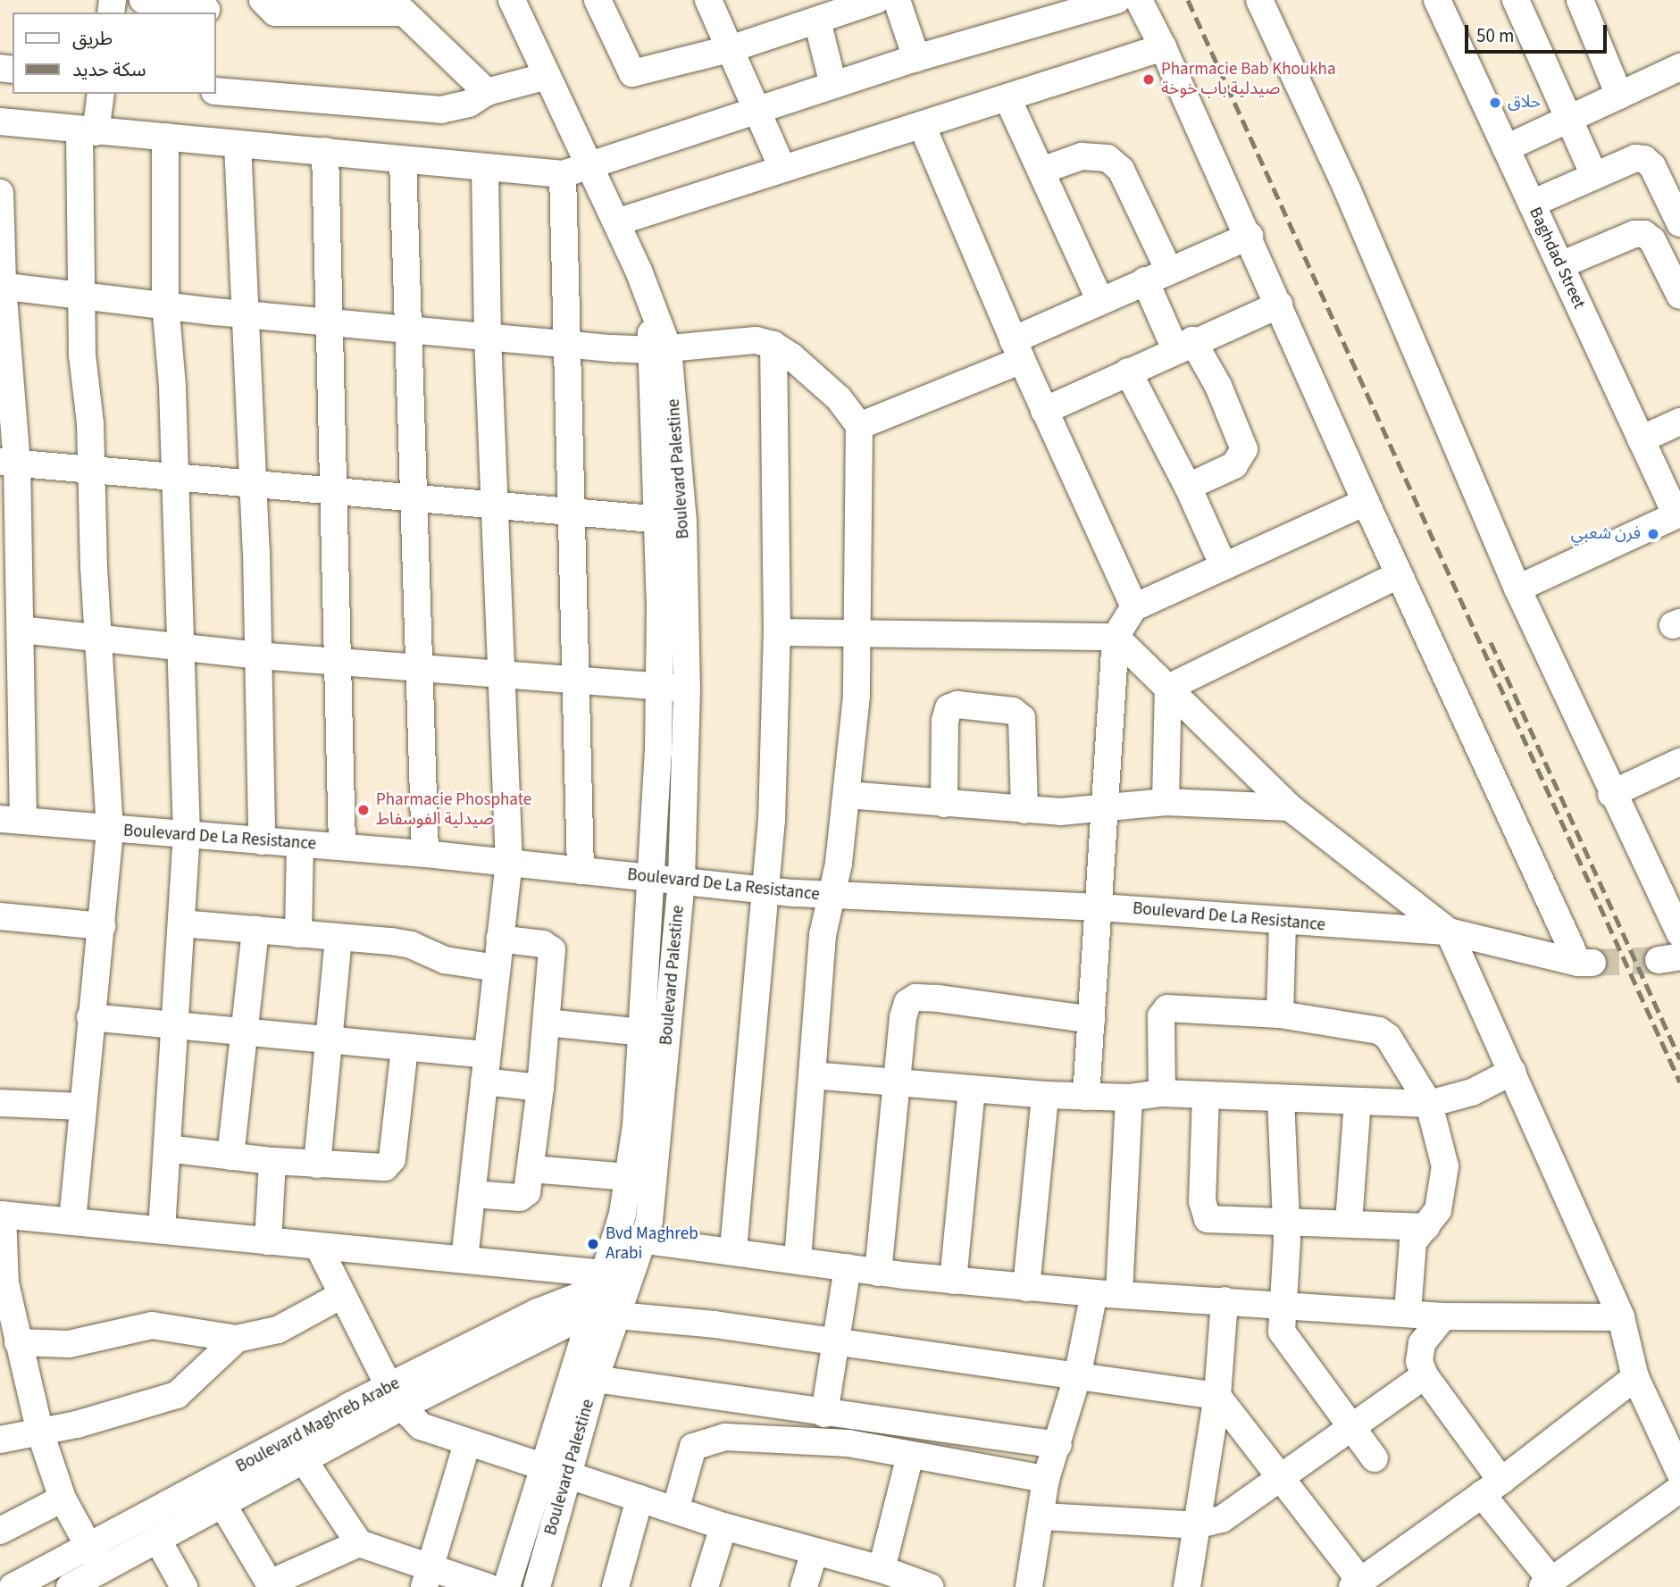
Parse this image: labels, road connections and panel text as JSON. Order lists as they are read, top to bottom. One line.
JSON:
{"streets":{"street":["Baghdad Street","Boulevard Palestine","Boulevard De La Resistance","Boulevard Maghreb Arabe"]},"crossings":[["Boulevard Palestine","Boulevard De La Resistance"],["Boulevard Palestine","Boulevard Maghreb Arabe"]],"places":["Pharmacie Bab Khoukha صيدلية باب خوخة","حلاق","فرن شعبي","Pharmacie Phosphate صيدلية الفوسفاط","Bvd Maghreb Arabi"],"legend":["طريق","سكة حديد"],"scale_bar":"50 m"}
